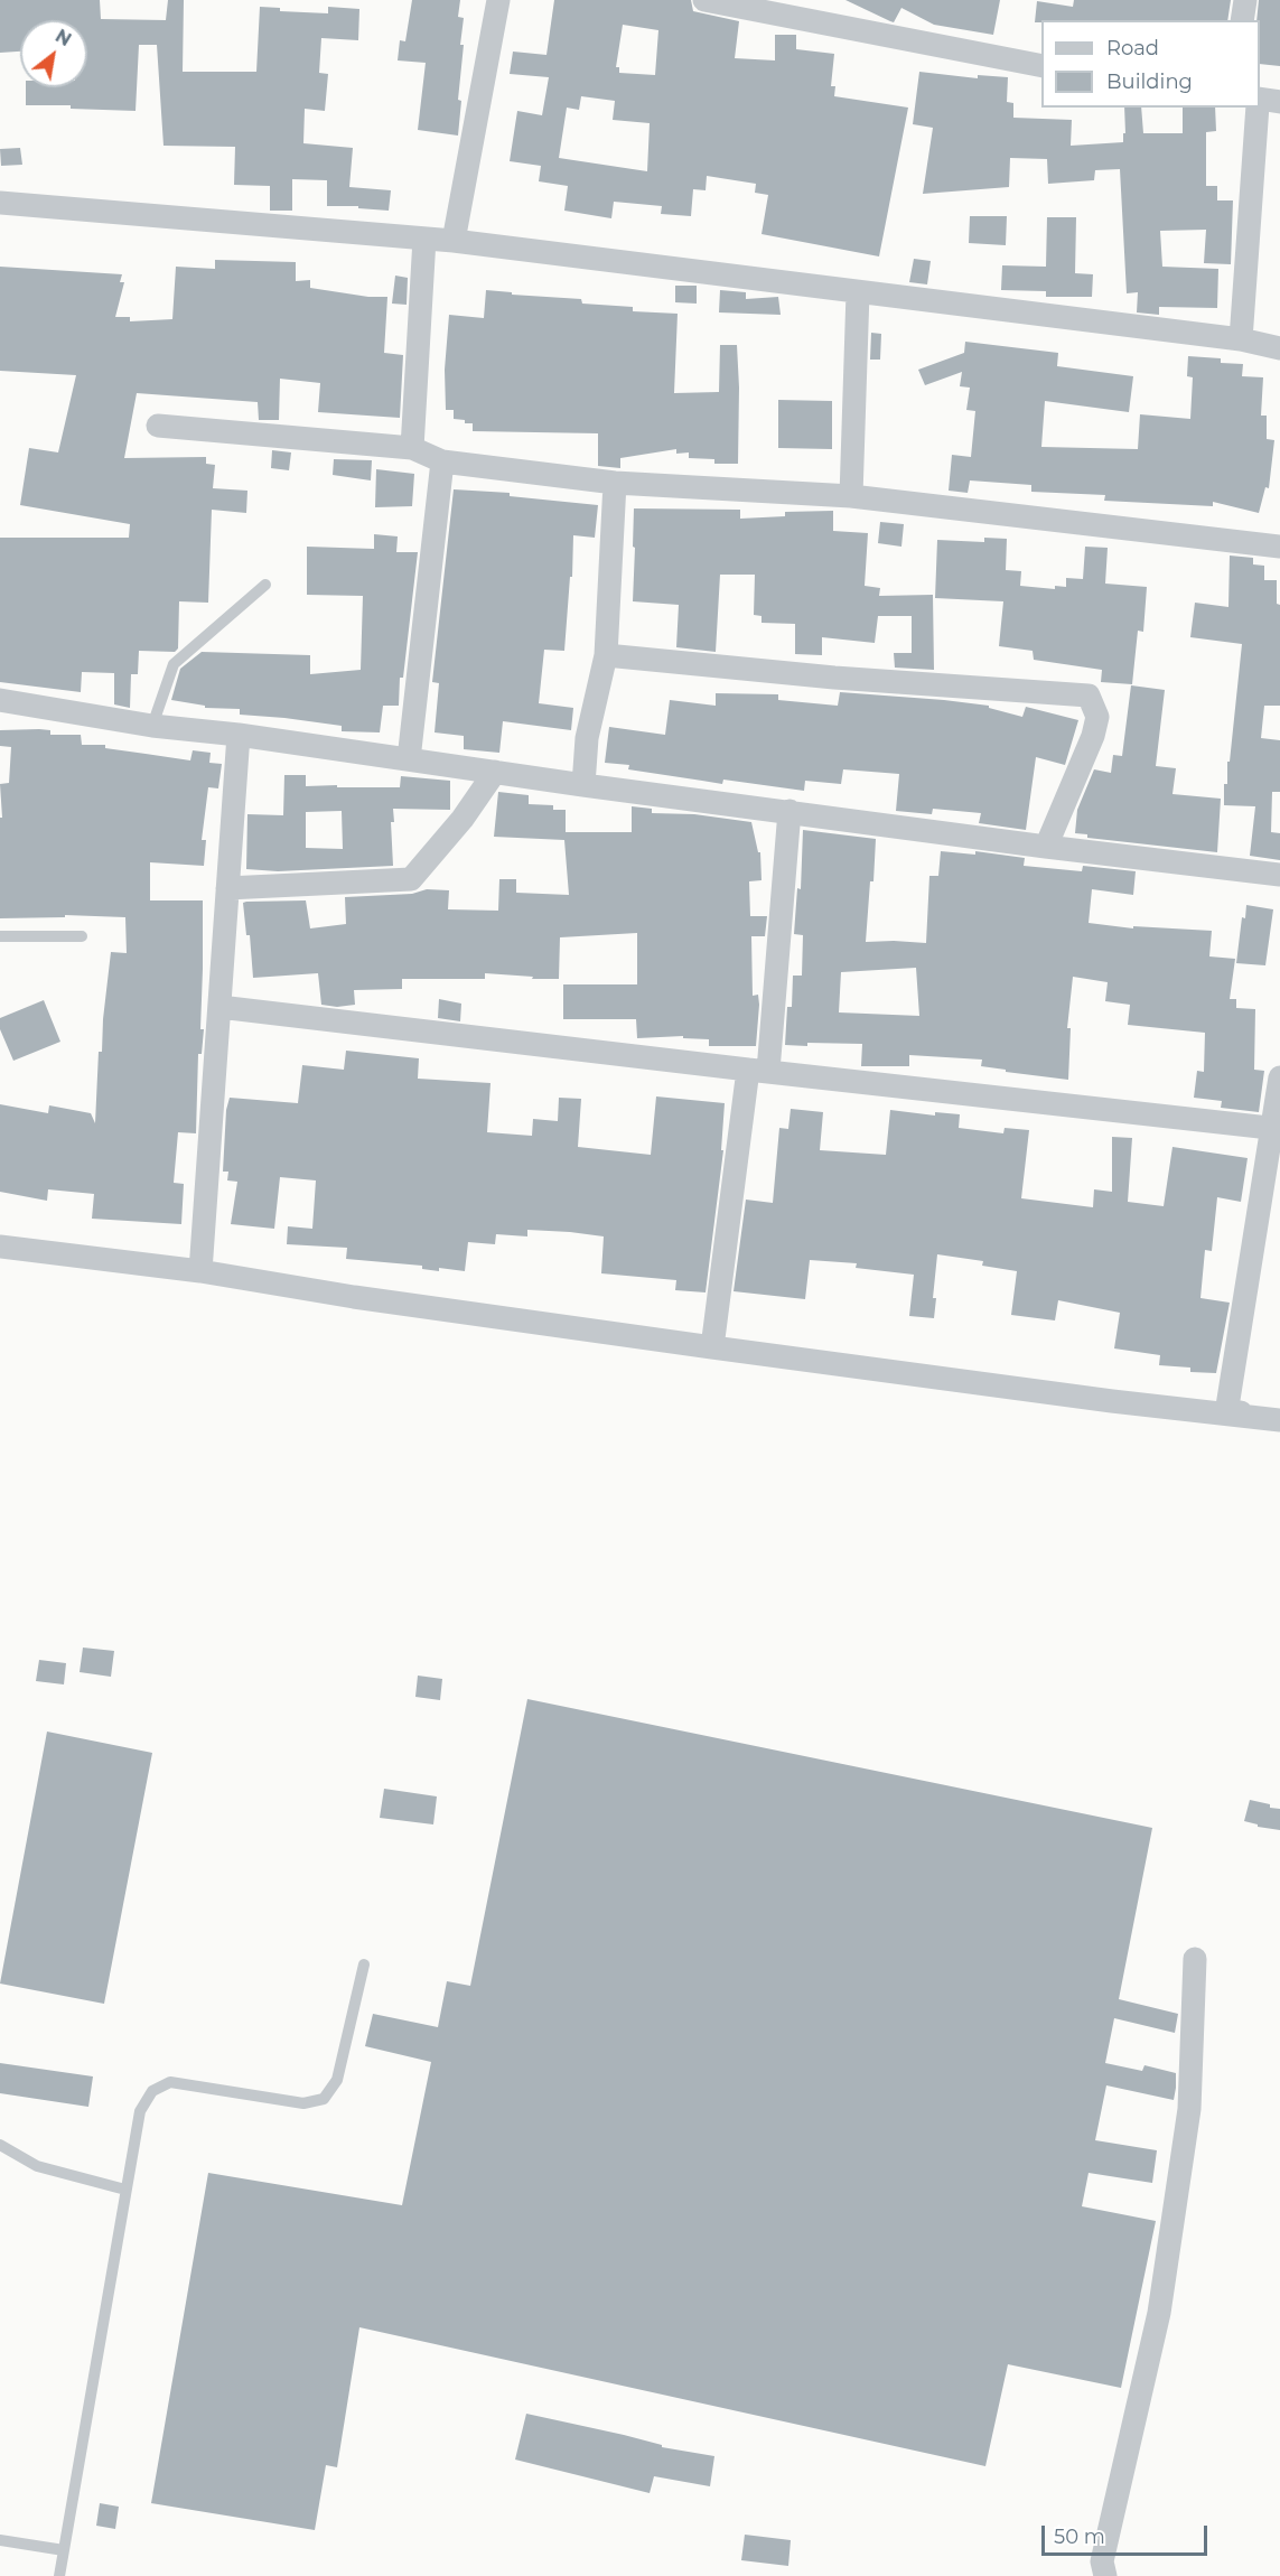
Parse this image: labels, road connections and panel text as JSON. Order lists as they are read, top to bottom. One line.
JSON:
{"legend":["Road","Building"],"scale_bar":"50 m","north":"top right"}
